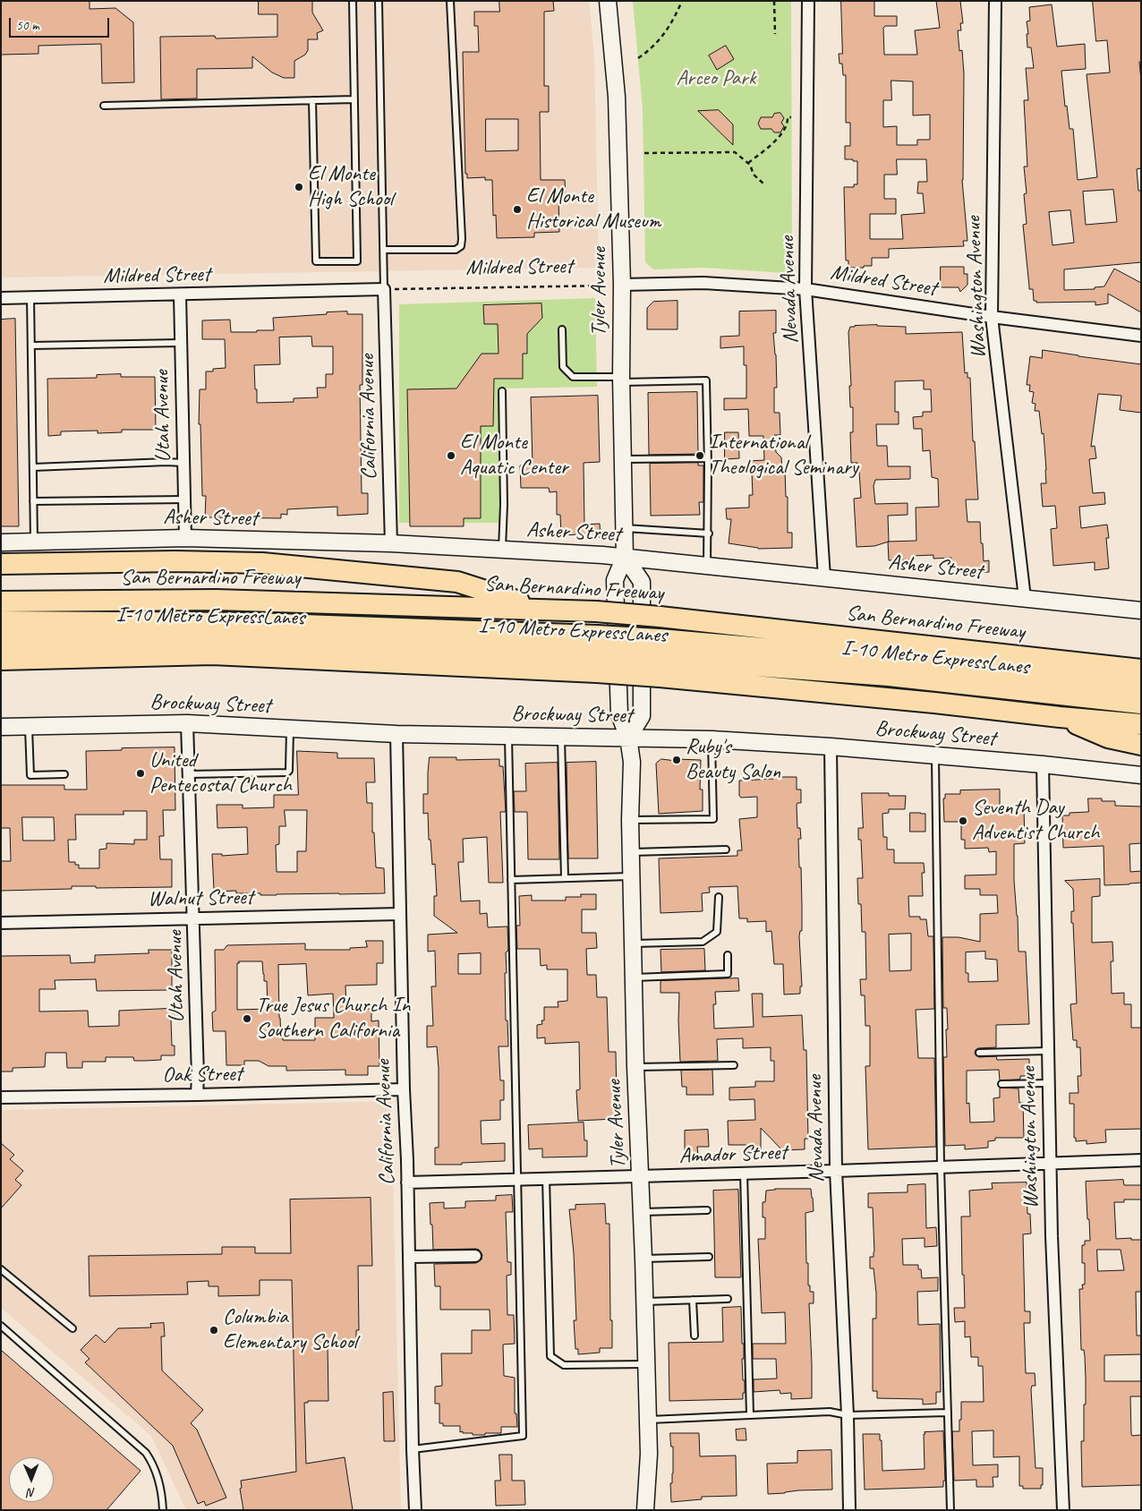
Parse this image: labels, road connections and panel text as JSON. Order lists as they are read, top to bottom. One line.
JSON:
{"streets":{"highway":["San Bernardino Freeway","I-10 Metro ExpressLanes"],"street":["Mildred Street","Washington Avenue","Nevada Avenue","Tyler Avenue","Utah Avenue","California Avenue","Asher Street","Brockway Street","Walnut Street","Oak Street","Amador Street"]},"crossings":[["Mildred Street","Washington Avenue"],["Mildred Street","Nevada Avenue"],["Mildred Street","Tyler Avenue"],["Mildred Street","Utah Avenue"],["Mildred Street","California Avenue"],["Washington Avenue","Asher Street"],["Washington Avenue","Brockway Street"],["Washington Avenue","Amador Street"],["Nevada Avenue","Asher Street"],["Nevada Avenue","Brockway Street"],["Nevada Avenue","Amador Street"],["Tyler Avenue","Asher Street"],["Tyler Avenue","Brockway Street"],["Tyler Avenue","Amador Street"],["Utah Avenue","Asher Street"],["Utah Avenue","Brockway Street"],["Utah Avenue","Walnut Street"],["Utah Avenue","Oak Street"],["California Avenue","Asher Street"],["California Avenue","Brockway Street"],["California Avenue","Walnut Street"],["California Avenue","Oak Street"],["California Avenue","Amador Street"]],"parks":["Arceo Park"],"places":["El Monte High School","El Monte Historical Museum","El Monte Aquatic Center","International Theological Seminary","Ruby's Beauty Salon","United Pentecostal Church","Seventh Day Adventist Church","True Jesus Church In Southern California","Columbia Elementary School"],"scale_bar":"50 m","north":"bottom"}
